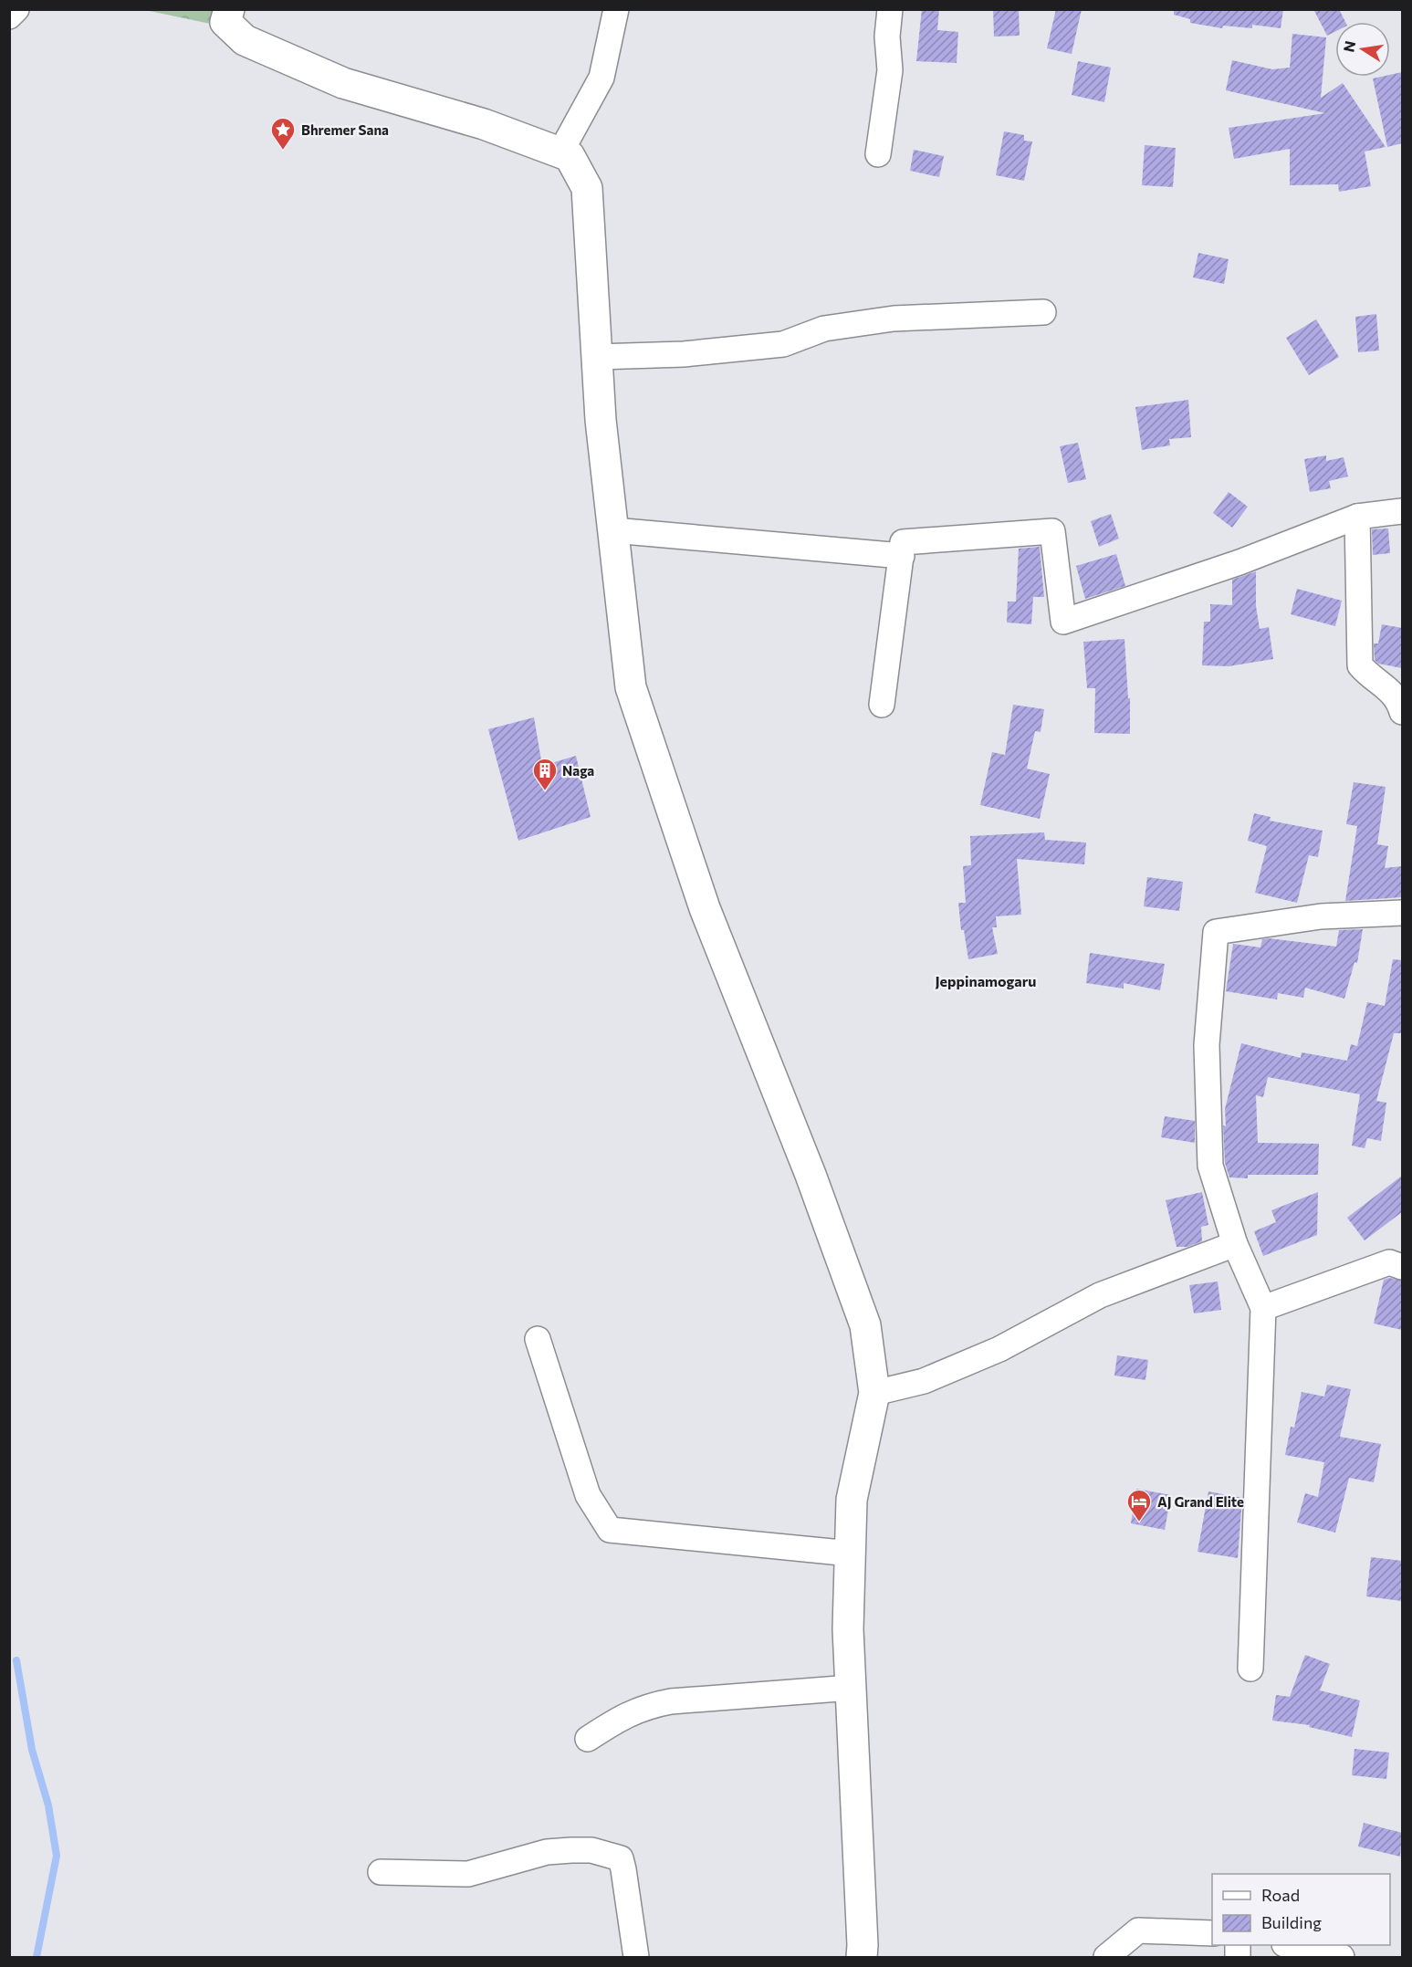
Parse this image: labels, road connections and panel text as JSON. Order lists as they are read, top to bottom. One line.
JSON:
{"districts":["Jeppinamogaru"],"places":{"place":["Bhremer Sana"],"building":["Naga"],"hotel":["AJ Grand Elite"]},"legend":["Road","Building"],"north":"left"}
